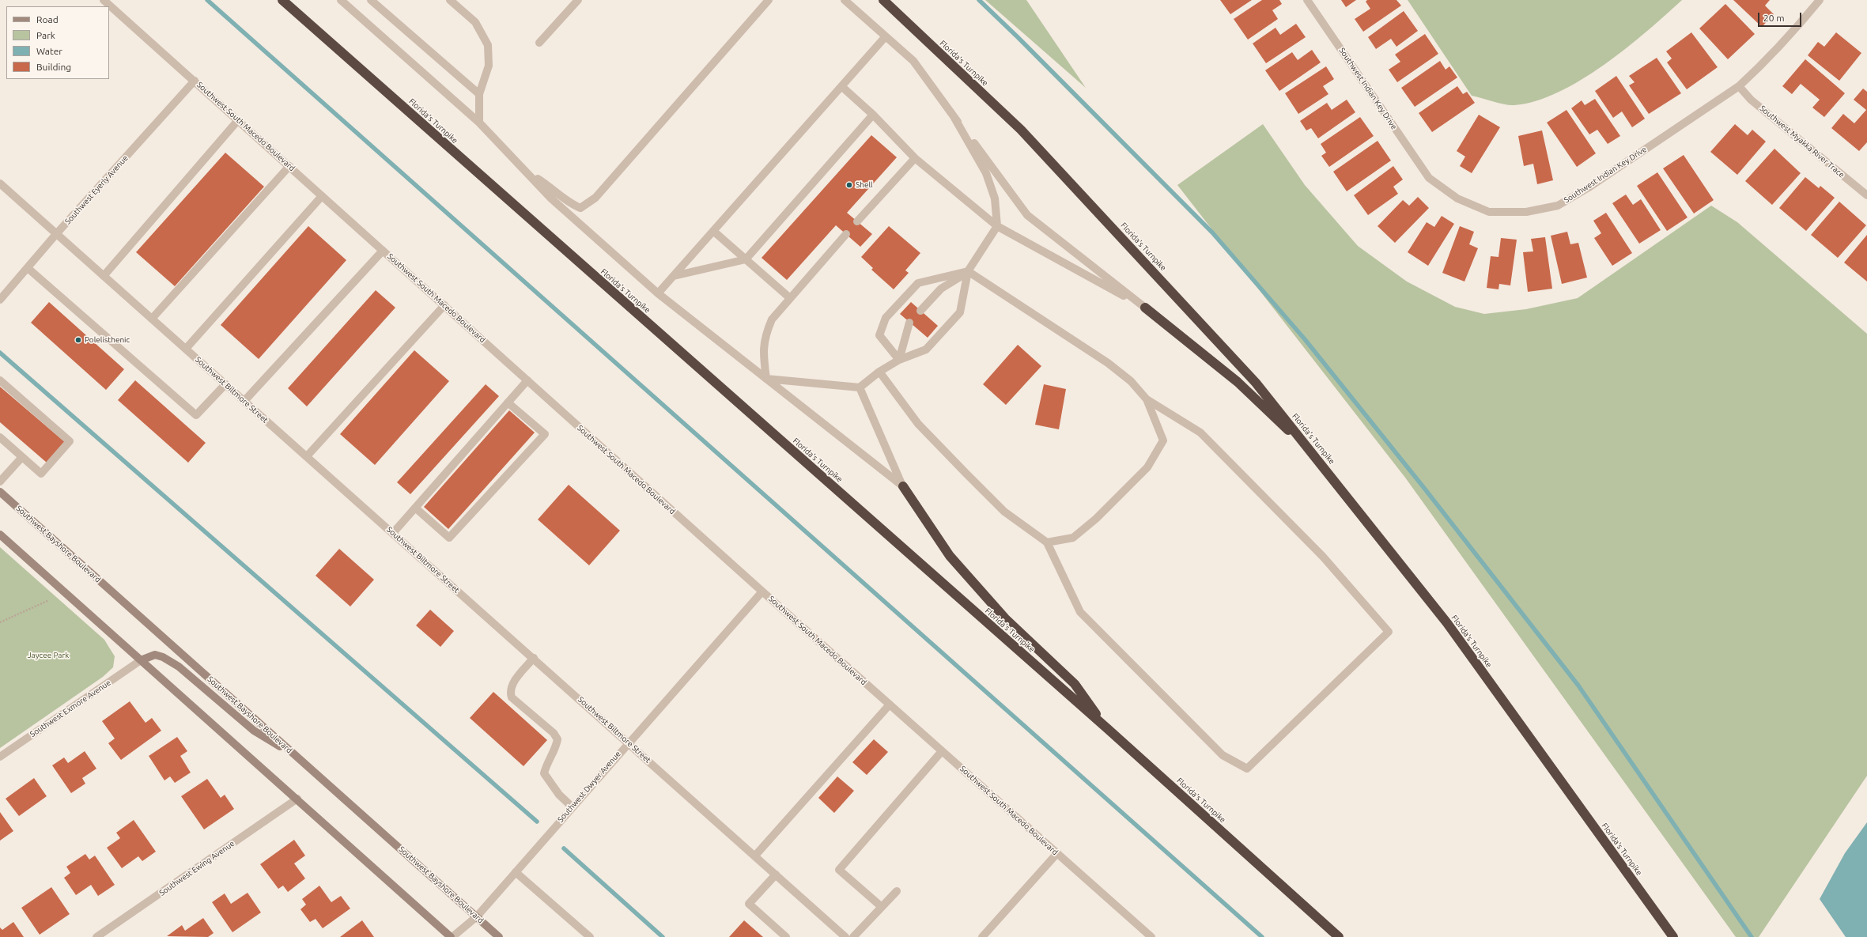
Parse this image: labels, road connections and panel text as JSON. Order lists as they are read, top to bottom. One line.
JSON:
{"streets":{"highway":["Florida's Turnpike"],"main road":["Southwest Bayshore Boulevard"],"street":["Southwest Indian Key Drive","Southwest South Macedo Boulevard","Southwest Myakka River Trace","Southwest Eyerly Avenue","Southwest Biltmore Street","Southwest Exmore Avenue","Southwest Dwyer Avenue","Southwest Ewing Avenue"]},"crossings":[["Southwest Indian Key Drive","Southwest Myakka River Trace"],["Southwest South Macedo Boulevard","Southwest Eyerly Avenue"],["Southwest South Macedo Boulevard","Southwest Dwyer Avenue"],["Southwest Eyerly Avenue","Southwest Biltmore Street"],["Southwest Biltmore Street","Southwest Dwyer Avenue"],["Southwest Bayshore Boulevard","Southwest Dwyer Avenue"]],"parks":["Jaycee Park"],"places":["Shell","Polelisthenic"],"legend":["Road","Park","Water","Building"],"scale_bar":"20 m"}
